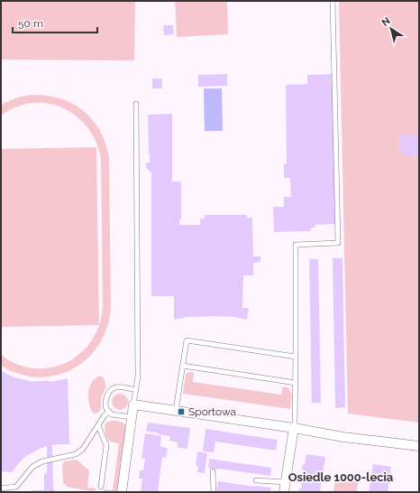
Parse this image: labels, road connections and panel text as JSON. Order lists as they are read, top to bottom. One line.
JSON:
{"districts":["Osiedle 1000-lecia"],"places":{"transit":["Sportowa"]},"scale_bar":"50 m","north":"top left"}
